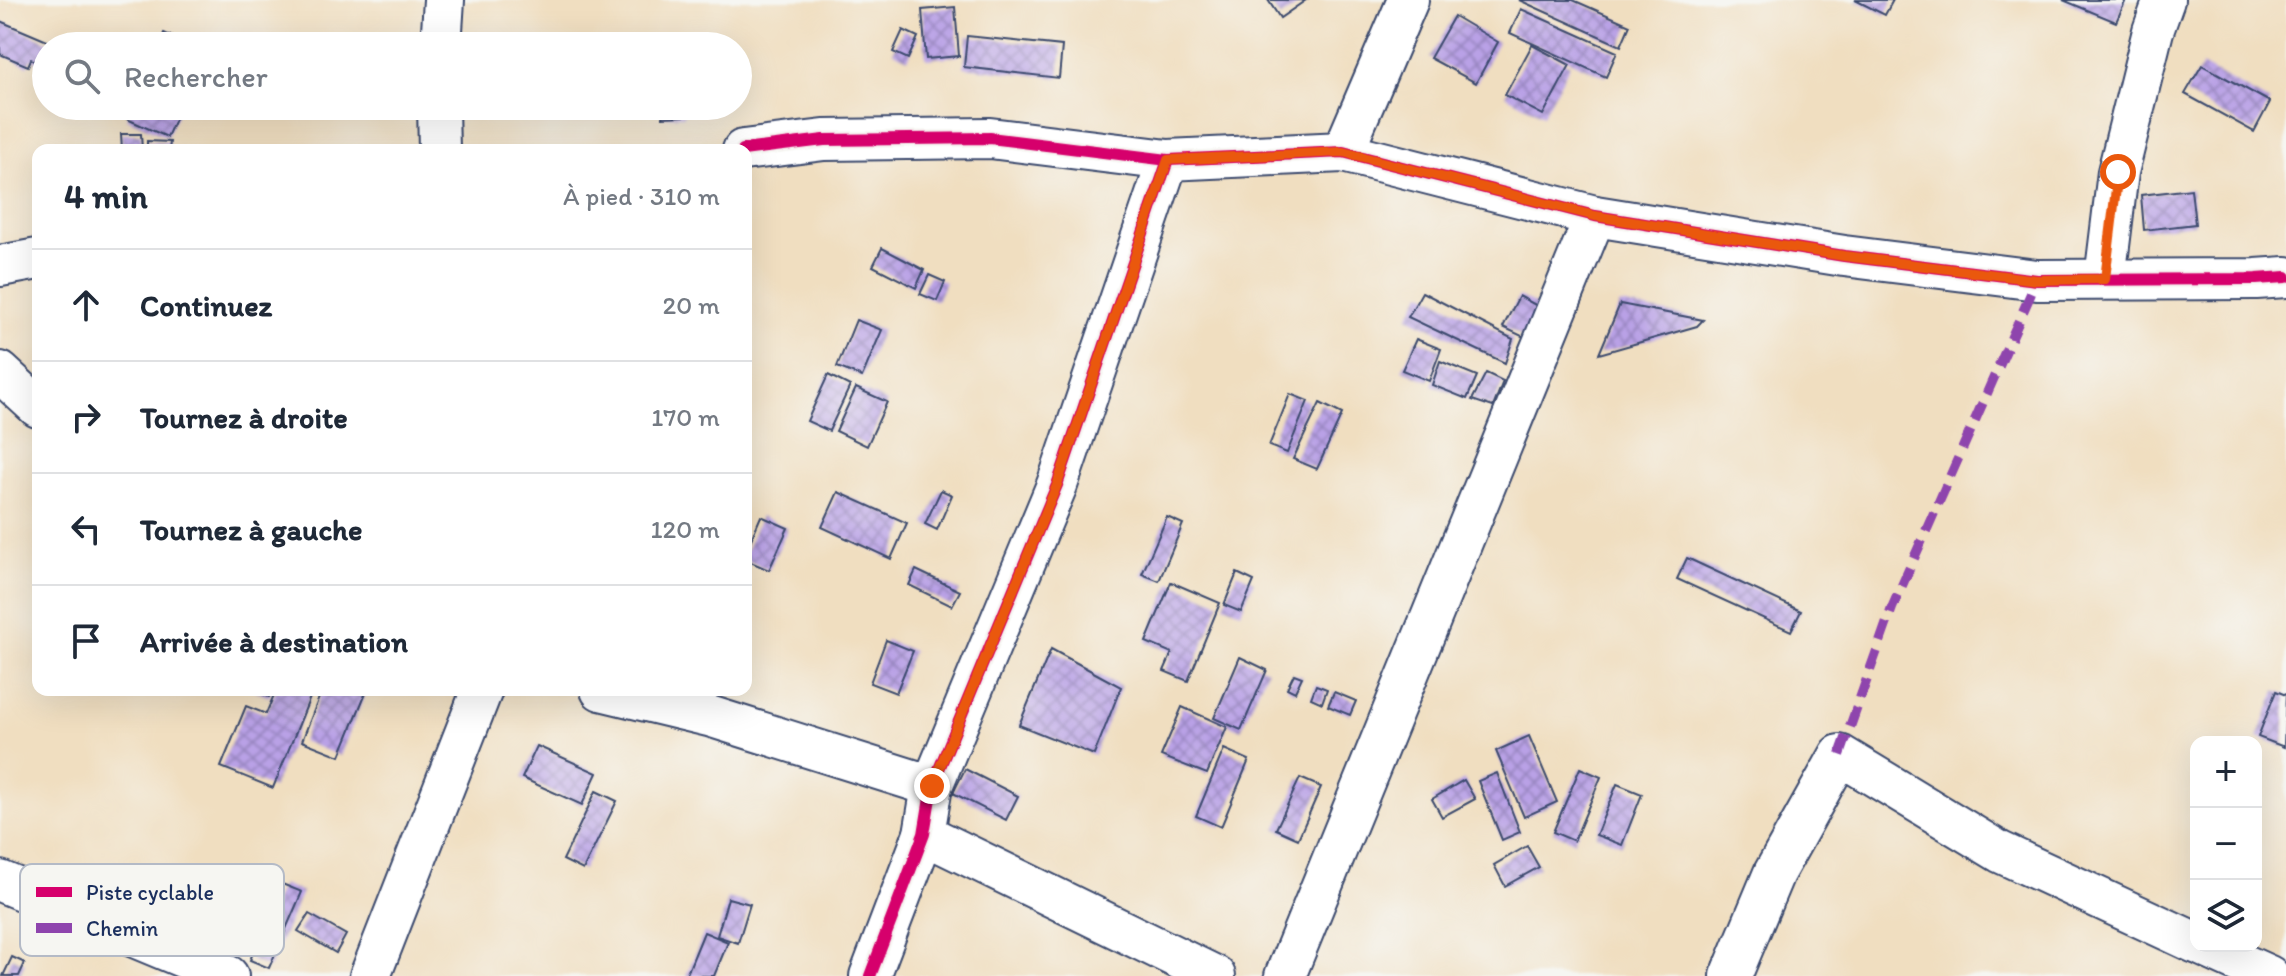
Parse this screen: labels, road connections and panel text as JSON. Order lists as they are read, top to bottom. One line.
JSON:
{"legend":["Piste cyclable","Chemin"],"page":{"search":"Rechercher","heading":["4 min","À pied · 310 m"],"list":[["Continuez","20 m"],["Tournez à droite","170 m"],["Tournez à gauche","120 m"],"Arrivée à destination"],"map_buttons":["+","−"]}}
